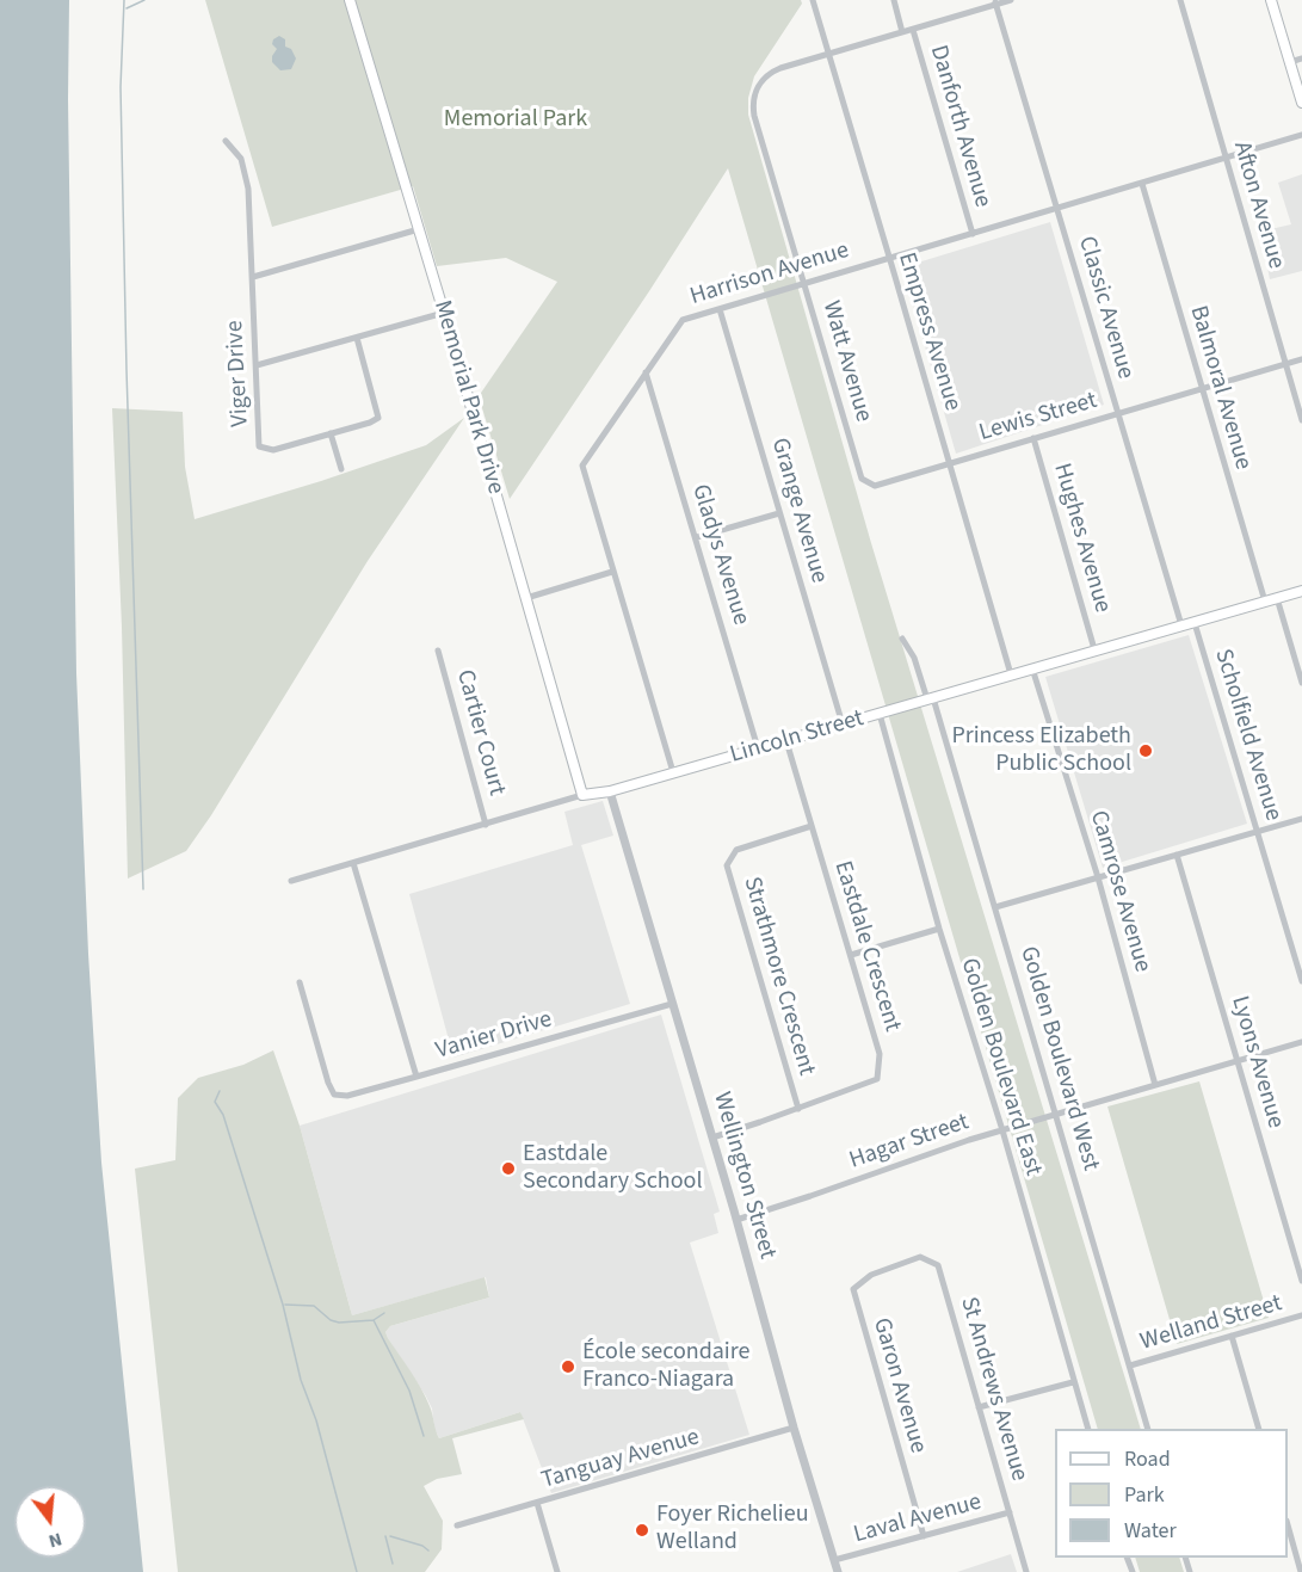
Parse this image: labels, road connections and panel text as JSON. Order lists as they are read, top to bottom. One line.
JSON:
{"streets":{"main road":["Memorial Park Drive","Lincoln Street"],"street":["Danforth Avenue","Afton Avenue","Harrison Avenue","Classic Avenue","Empress Avenue","Watt Avenue","Viger Drive","Balmoral Avenue","Lewis Street","Grange Avenue","Hughes Avenue","Gladys Avenue","Cartier Court","Scholfield Avenue","Camrose Avenue","Eastdale Crescent","Strathmore Crescent","Vanier Drive","Golden Boulevard West","Lyons Avenue","Golden Boulevard East","Hagar Street","Wellington Street","Welland Street","Garon Avenue","St Andrews Avenue","Tanguay Avenue","Laval Avenue"]},"crossings":[["Danforth Avenue","Harrison Avenue"],["Afton Avenue","Harrison Avenue"],["Afton Avenue","Lewis Street"],["Harrison Avenue","Classic Avenue"],["Harrison Avenue","Empress Avenue"],["Harrison Avenue","Watt Avenue"],["Harrison Avenue","Balmoral Avenue"],["Harrison Avenue","Grange Avenue"],["Harrison Avenue","Gladys Avenue"],["Harrison Avenue","Lincoln Street"],["Classic Avenue","Lewis Street"],["Classic Avenue","Lincoln Street"],["Empress Avenue","Watt Avenue"],["Empress Avenue","Lewis Street"],["Empress Avenue","Lincoln Street"],["Watt Avenue","Lewis Street"],["Balmoral Avenue","Lewis Street"],["Balmoral Avenue","Lincoln Street"],["Memorial Park Drive","Lincoln Street"],["Lewis Street","Hughes Avenue"],["Grange Avenue","Lincoln Street"],["Hughes Avenue","Lincoln Street"],["Gladys Avenue","Lincoln Street"],["Cartier Court","Lincoln Street"],["Scholfield Avenue","Lincoln Street"],["Lincoln Street","Camrose Avenue"],["Lincoln Street","Eastdale Crescent"],["Lincoln Street","Vanier Drive"],["Lincoln Street","Golden Boulevard West"],["Lincoln Street","Golden Boulevard East"],["Lincoln Street","Wellington Street"],["Camrose Avenue","Hagar Street"],["Eastdale Crescent","Strathmore Crescent"],["Eastdale Crescent","Wellington Street"],["Vanier Drive","Wellington Street"],["Golden Boulevard West","Hagar Street"],["Golden Boulevard West","Welland Street"],["Lyons Avenue","Hagar Street"],["Golden Boulevard East","Hagar Street"],["Hagar Street","Wellington Street"],["Wellington Street","Tanguay Avenue"],["Wellington Street","Laval Avenue"],["Garon Avenue","St Andrews Avenue"],["Garon Avenue","Laval Avenue"],["St Andrews Avenue","Laval Avenue"]],"parks":["Memorial Park"],"places":["Princess Elizabeth Public School","Eastdale Secondary School","École secondaire Franco-Niagara","Foyer Richelieu Welland"],"legend":["Road","Park","Water"],"north":"bottom"}
